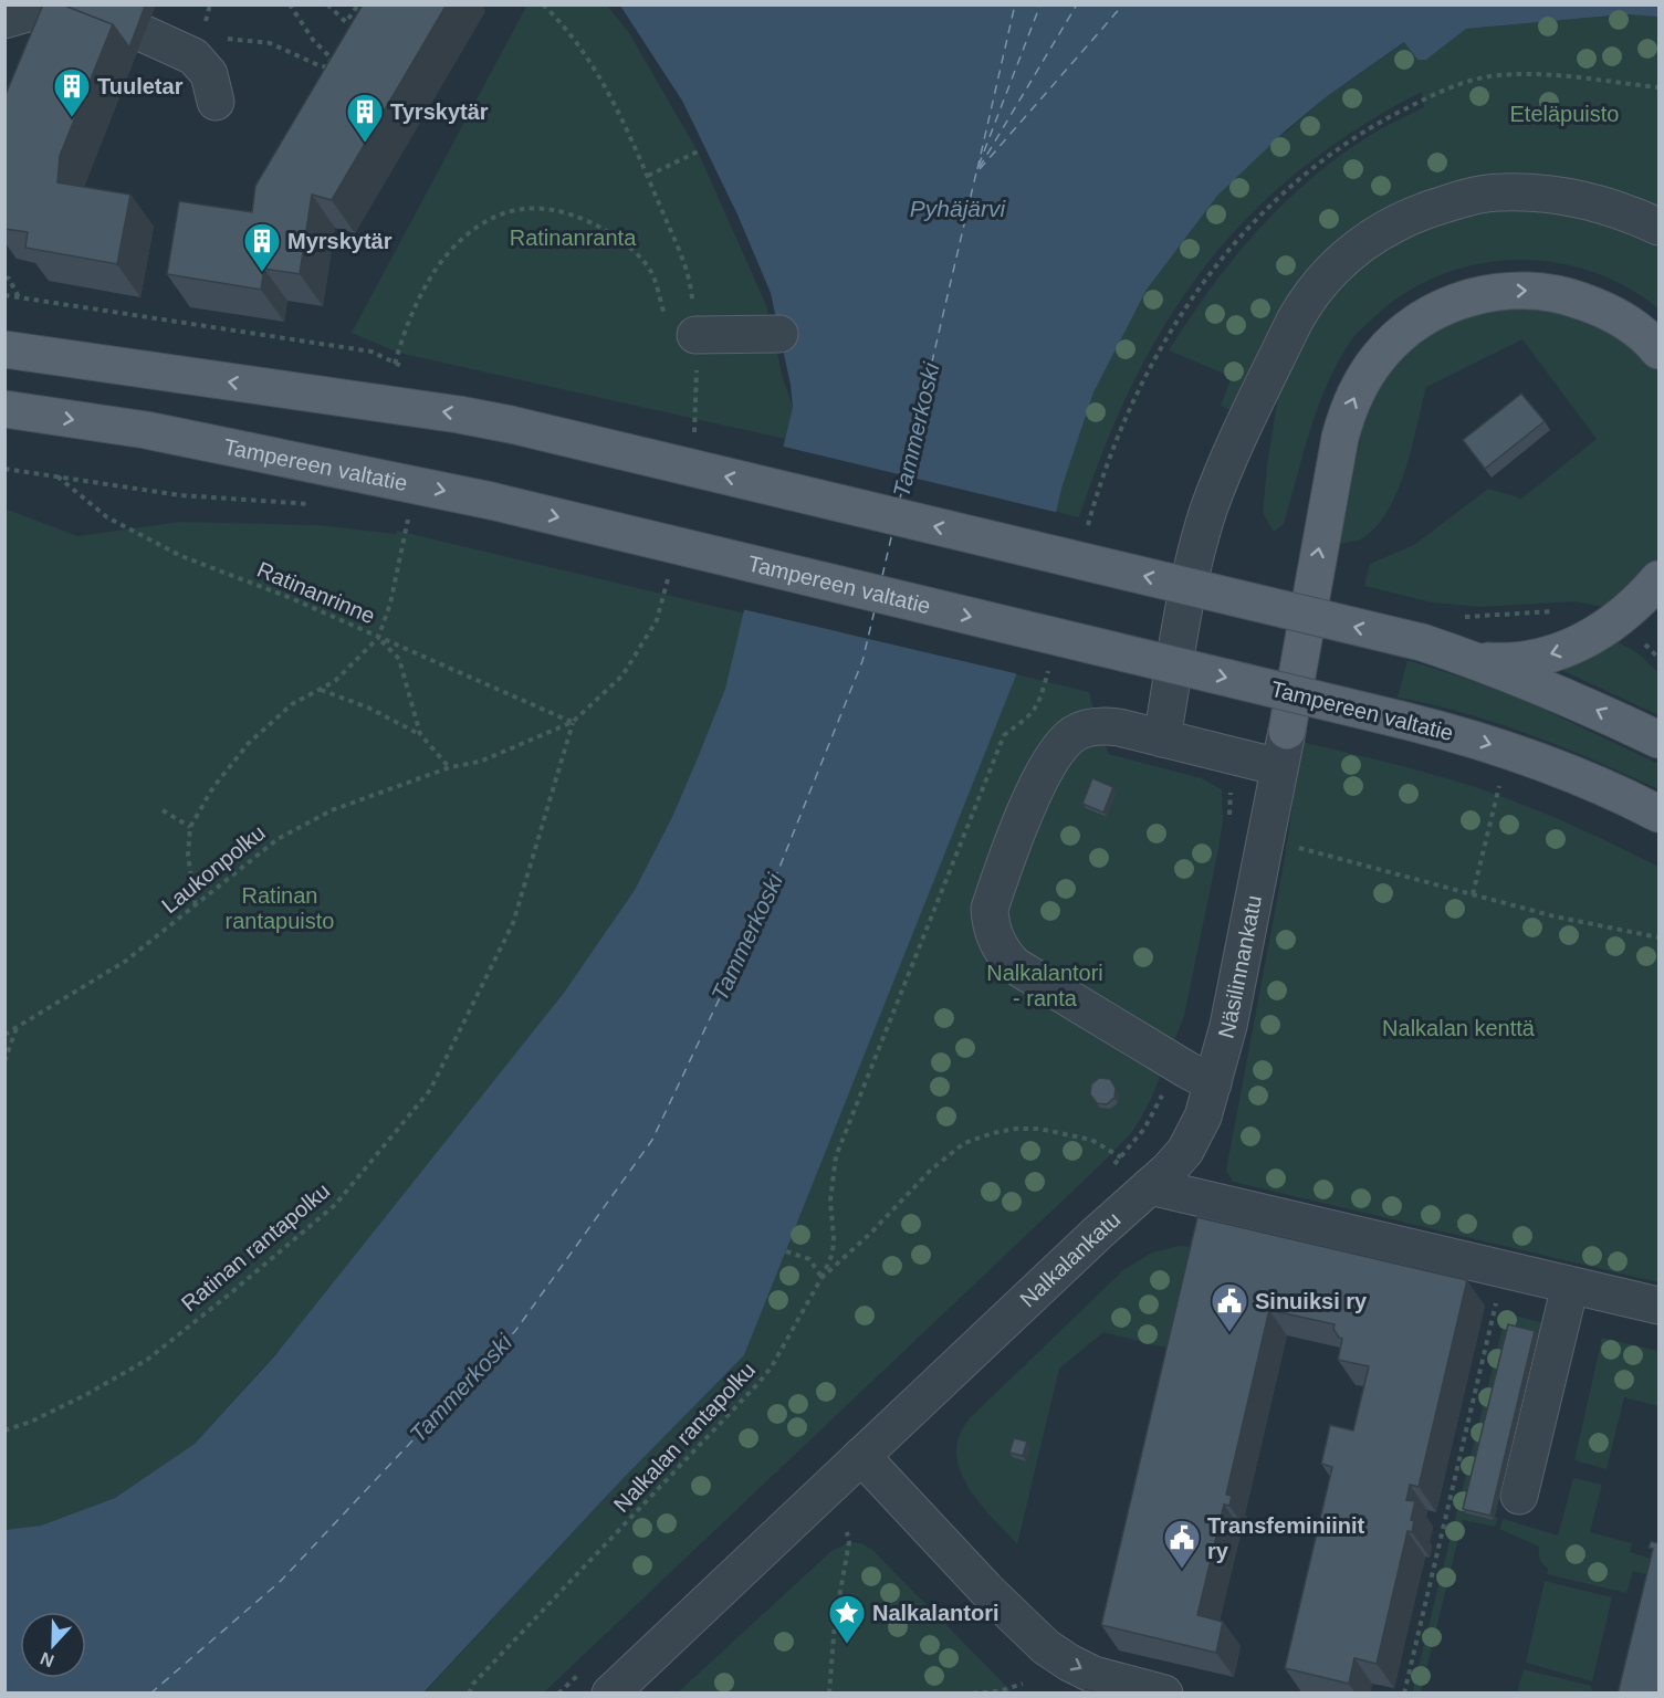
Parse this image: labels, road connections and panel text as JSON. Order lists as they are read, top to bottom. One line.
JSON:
{"streets":{"main road":["Tampereen valtatie"],"street":["Näsilinnankatu","Nalkalankatu"],"path":["Ratinanrinne","Laukonpolku","Ratinan rantapolku","Nalkalan rantapolku"]},"crossings":[["Ratinanrinne","Laukonpolku"],["Ratinanrinne","Ratinan rantapolku"],["Laukonpolku","Ratinan rantapolku"],["Näsilinnankatu","Nalkalankatu"]],"water":["Pyhäjärvi","Tammerkoski"],"parks":["Eteläpuisto","Ratinanranta","Ratinan rantapuisto","Nalkalantori - ranta","Nalkalan kenttä"],"places":{"building":["Tuuletar","Tyrskytär","Myrskytär"],"public building":["Sinuiksi ry","Transfeminiinit ry"],"place":["Nalkalantori"]},"north":"bottom"}
